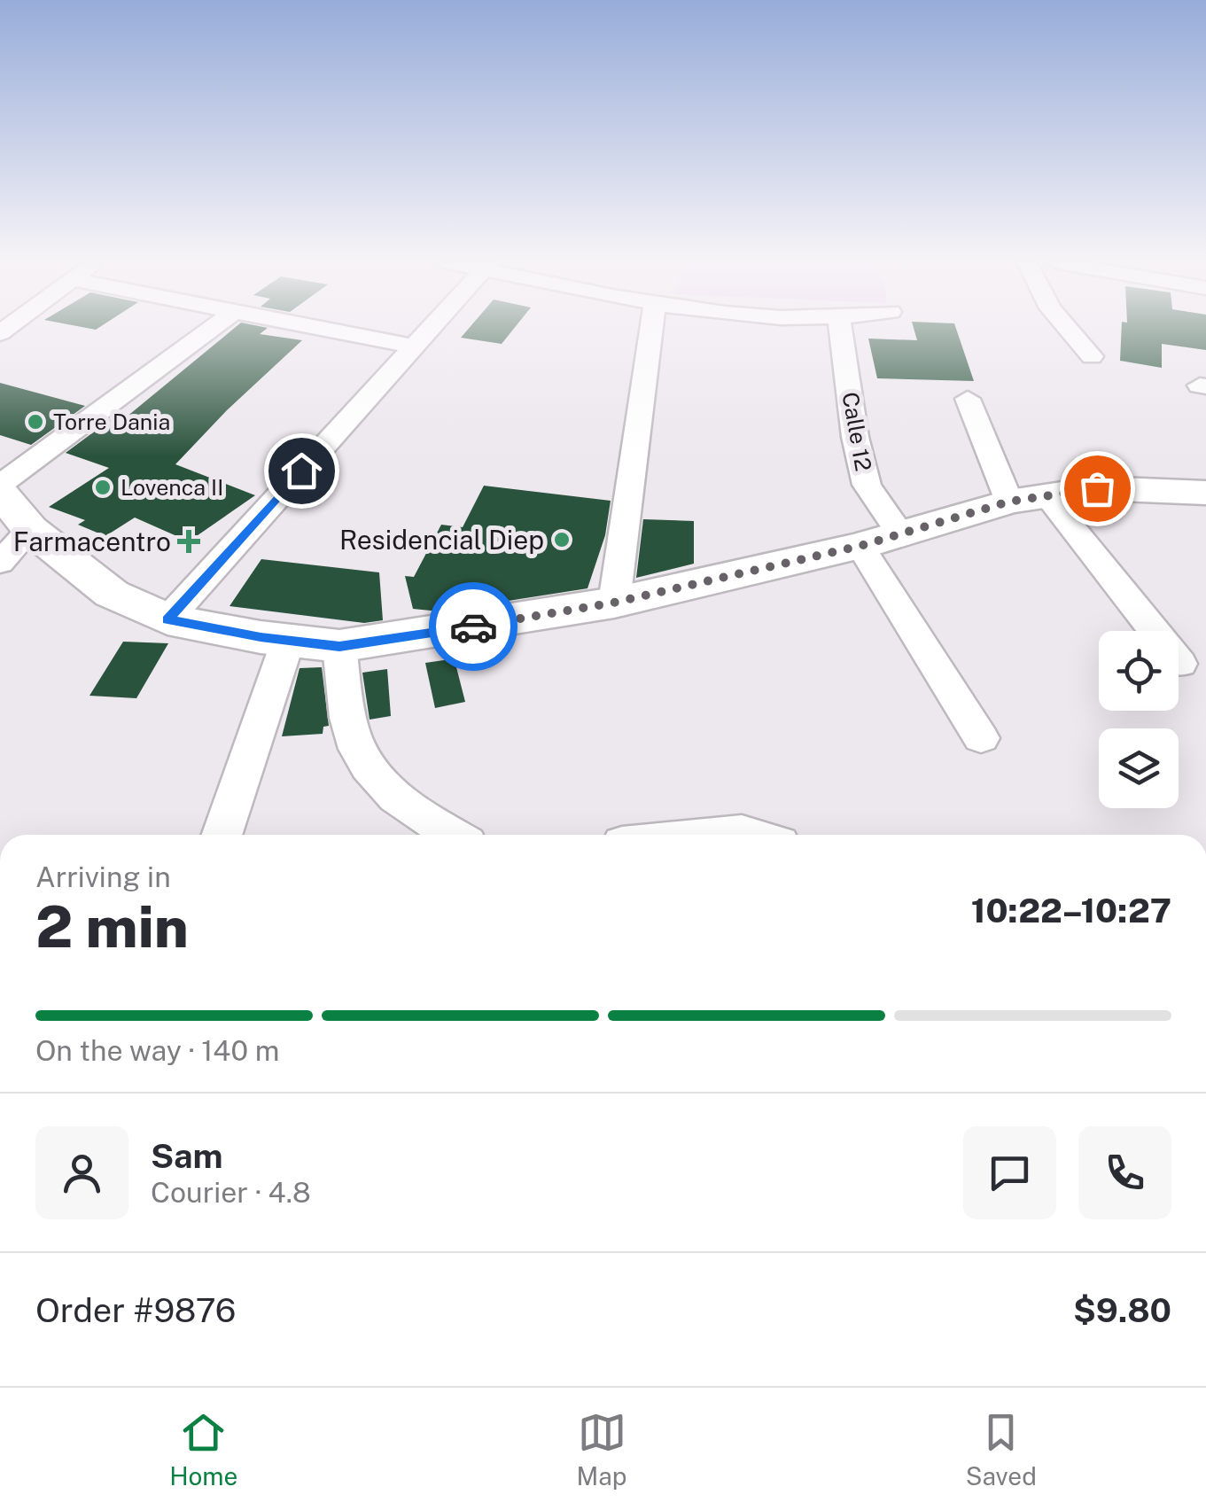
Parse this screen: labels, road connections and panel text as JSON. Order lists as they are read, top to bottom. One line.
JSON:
{"streets":{"street":["Calle 12"]},"places":{"other":["Torre Dania","Lovenca II","Residencial Diep"],"health":["Farmacentro"]},"page":{"heading":["2 min","Arriving in","10:22–10:27"],"panel":["Sam","Courier · 4.8","Order #9876","$9.80"],"bar":"On the way · 140 m","tabs":["Home","Map","Saved"]}}
